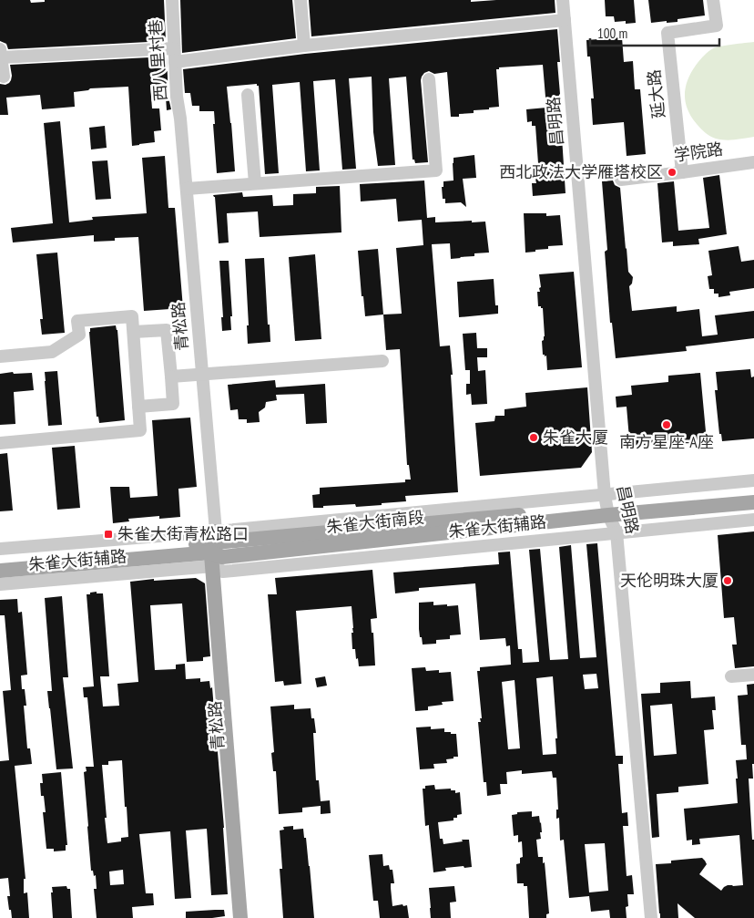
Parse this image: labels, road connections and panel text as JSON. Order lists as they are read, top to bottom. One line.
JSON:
{"streets":{"main road":["青松路","朱雀大街南段"],"street":["西八里村巷","延大路","昌明路","学院路","朱雀大街辅路"]},"crossings":[["西八里村巷","青松路"],["延大路","学院路"],["昌明路","朱雀大街南段"],["昌明路","朱雀大街辅路"],["青松路","朱雀大街南段"],["青松路","朱雀大街辅路"],["朱雀大街南段","朱雀大街辅路"]],"places":{"other":["西北政法大学雁塔校区","南方星座-A座","朱雀大厦","天伦明珠大厦"],"transit":["朱雀大街青松路口"]},"scale_bar":"100 m"}
